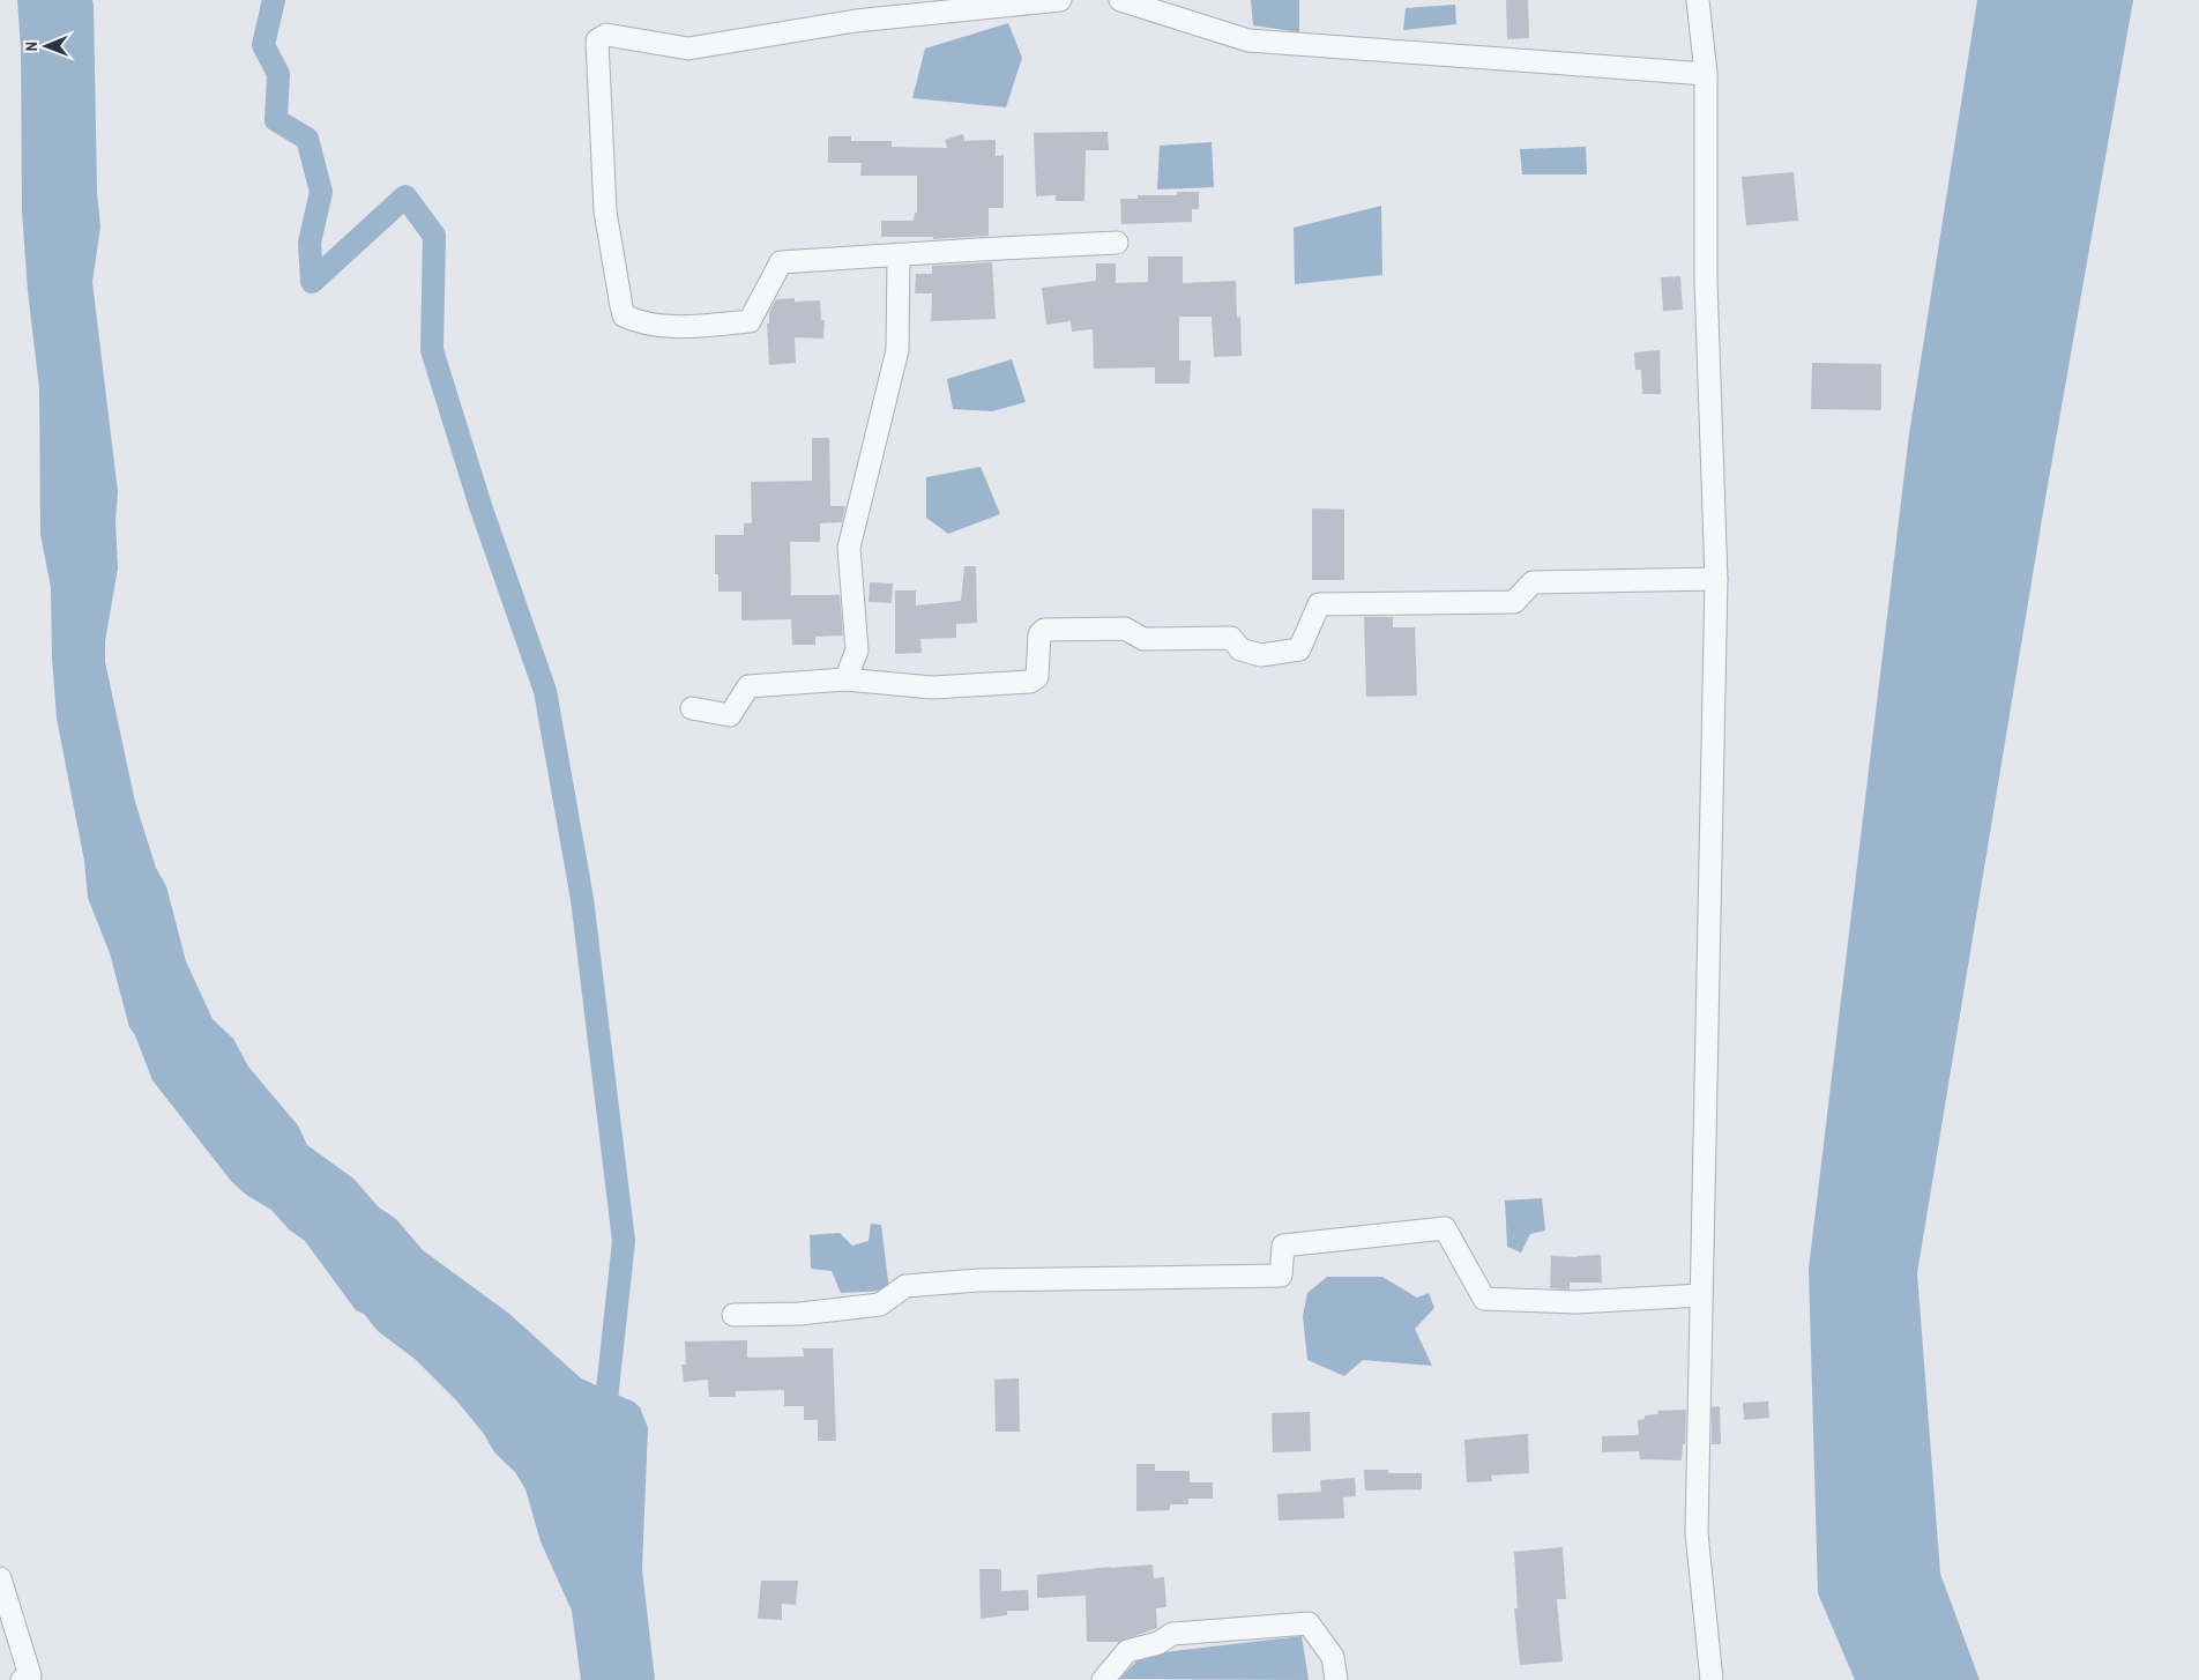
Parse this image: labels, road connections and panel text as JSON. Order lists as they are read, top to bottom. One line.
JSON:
{"north":"left"}
